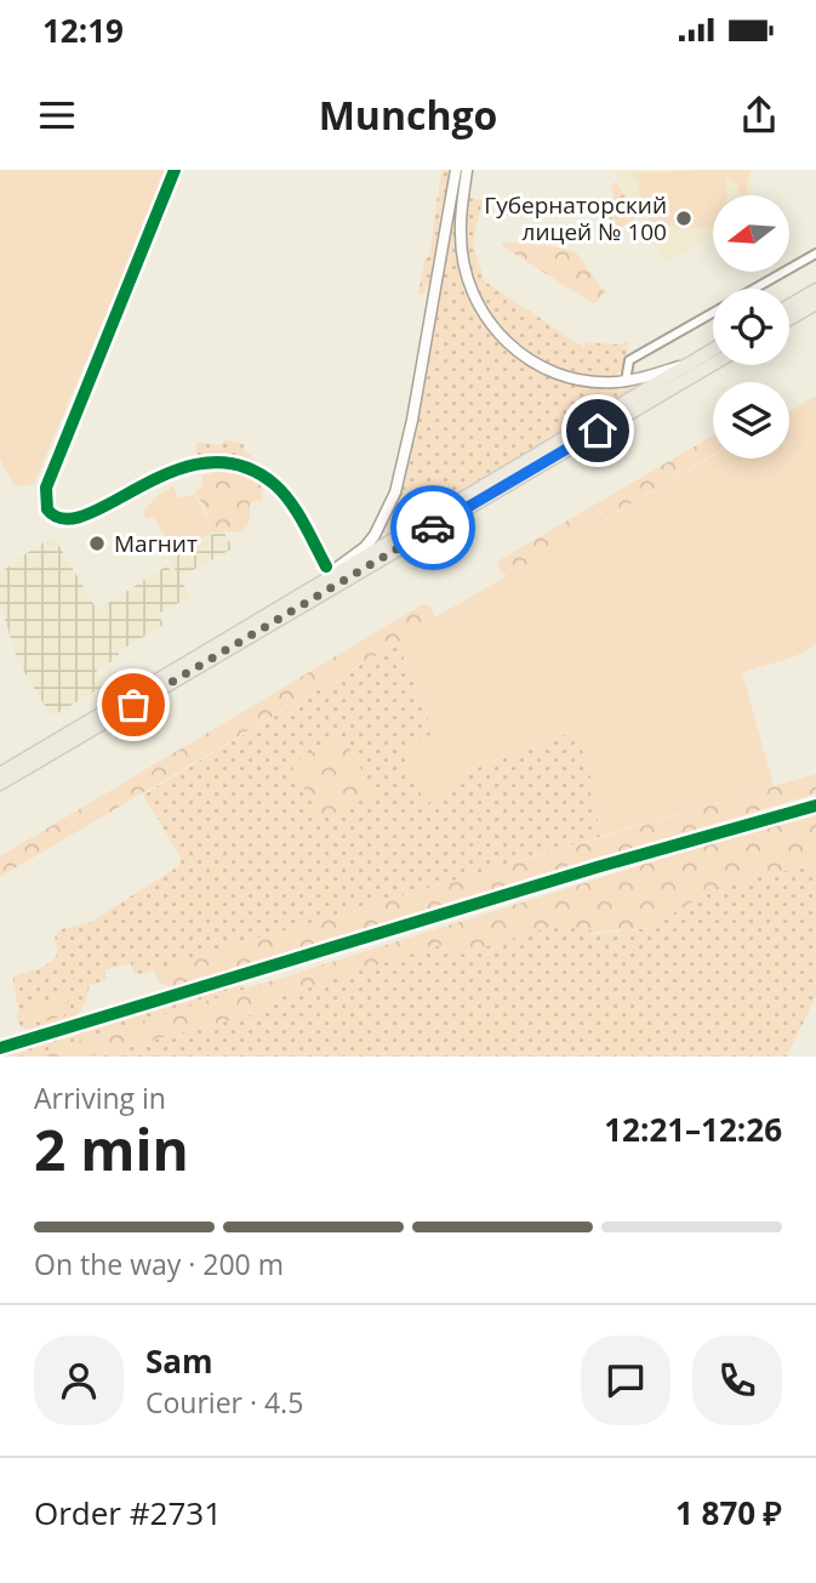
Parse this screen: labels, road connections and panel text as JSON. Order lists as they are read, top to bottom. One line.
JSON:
{"places":["Губернаторский лицей № 100","Магнит"],"north":"left","page":{"status":"12:19","header":"Munchgo","heading":["2 min","Arriving in","12:21–12:26"],"panel":["Sam","Courier · 4.5","Order #2731","1 870 ₽"],"bar":"On the way · 200 m"}}
